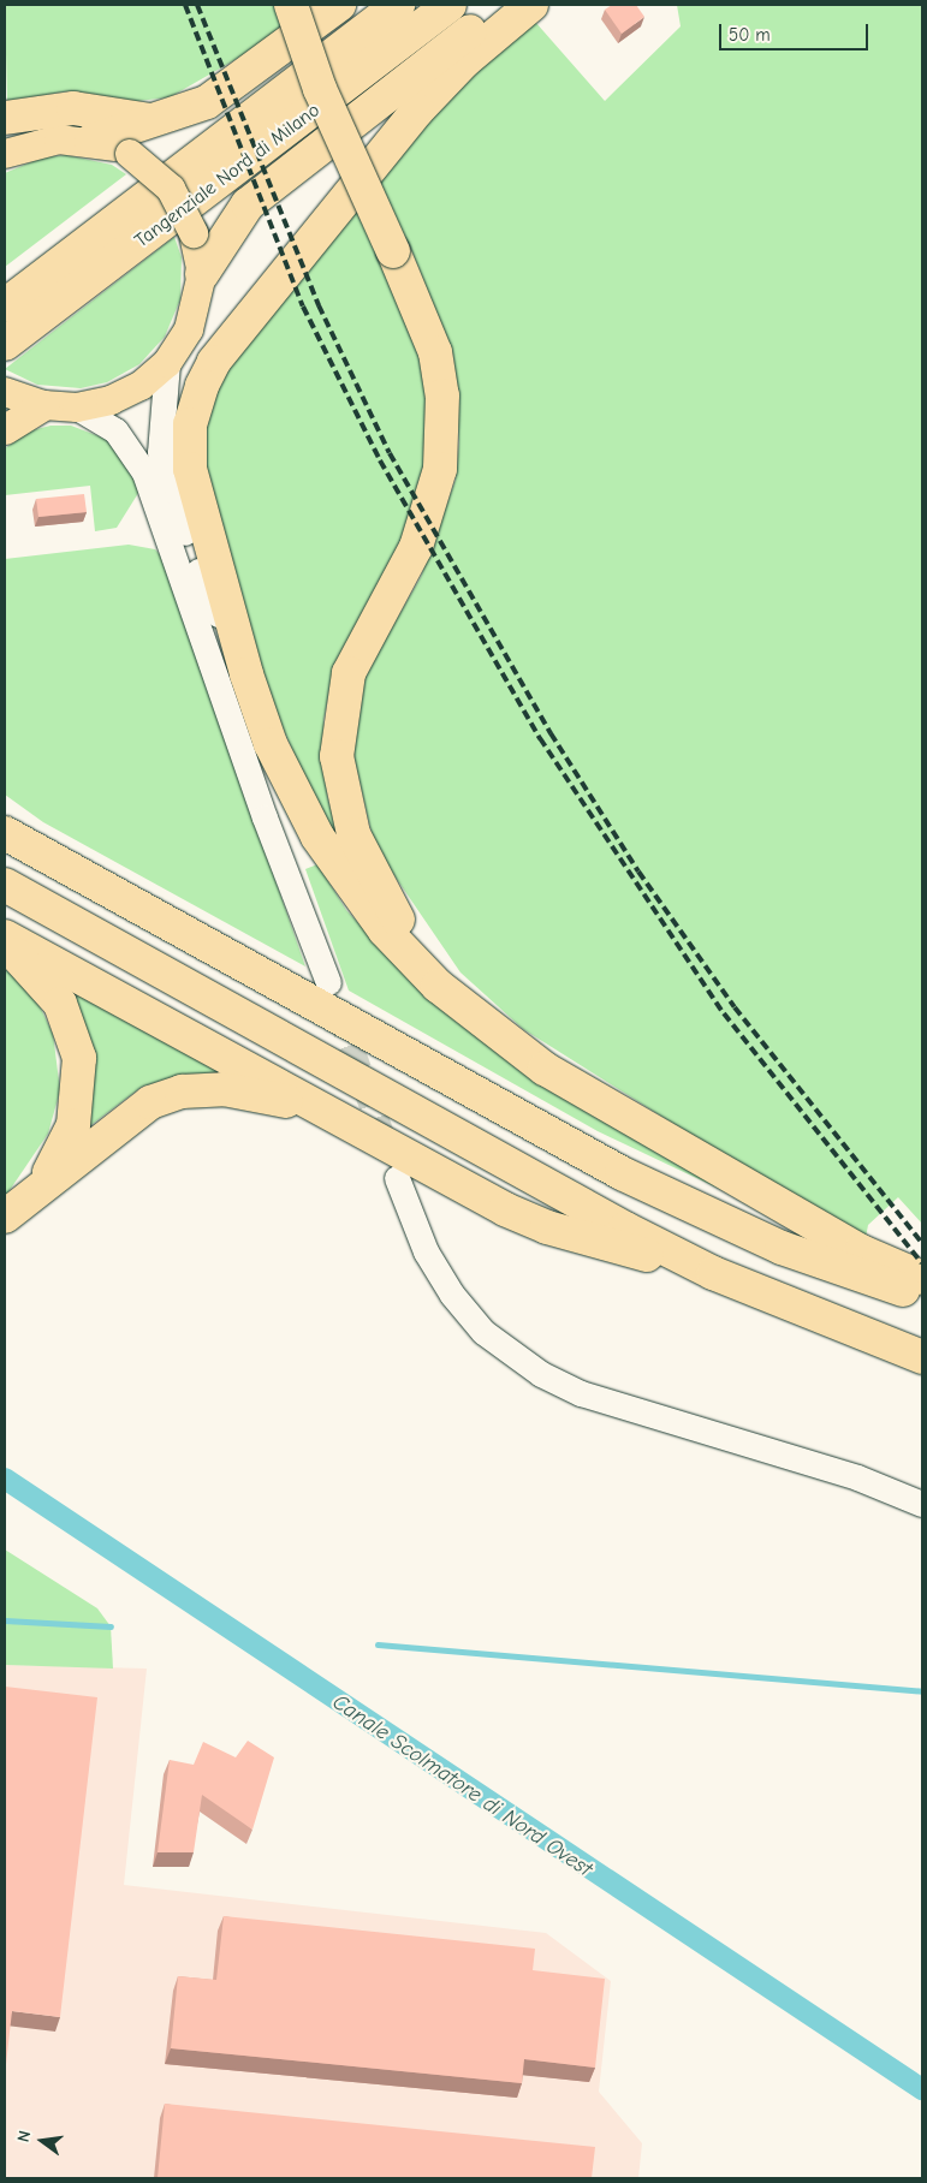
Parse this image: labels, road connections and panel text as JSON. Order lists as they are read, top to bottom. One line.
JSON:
{"streets":{"highway":["Tangenziale Nord di Milano"]},"water":["Canale Scolmatore di Nord Ovest"],"scale_bar":"50 m","north":"left"}
